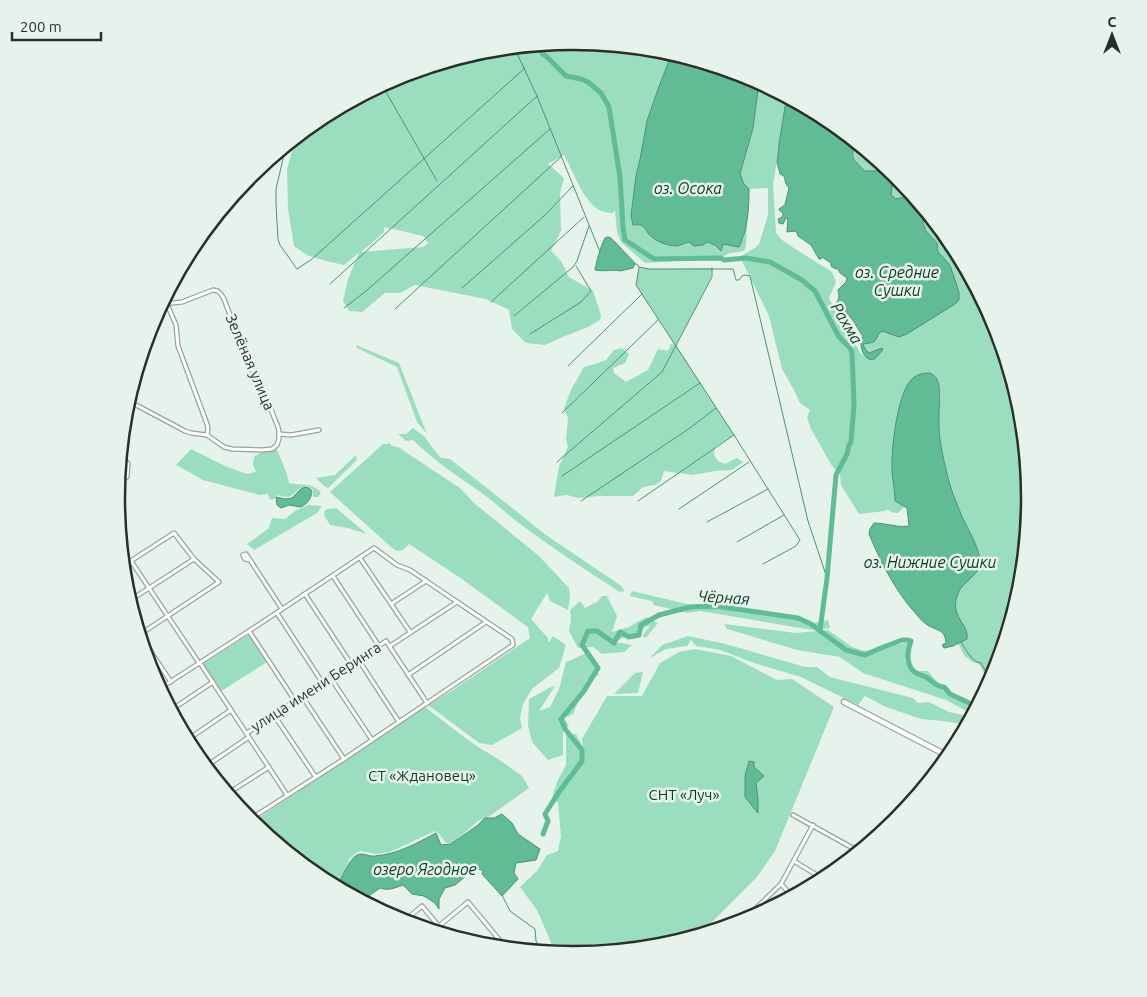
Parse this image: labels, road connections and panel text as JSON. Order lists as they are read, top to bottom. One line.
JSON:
{"streets":{"street":["Зелёная улица","улица имени Беринга"]},"water":["оз. Осока","оз. Средние Сушки","Рахма","оз. Нижние Сушки","Чёрная","озеро Ягодное"],"parks":["СТ «Ждановец»","СНТ «Луч»"],"scale_bar":"200 m","north":"top"}
